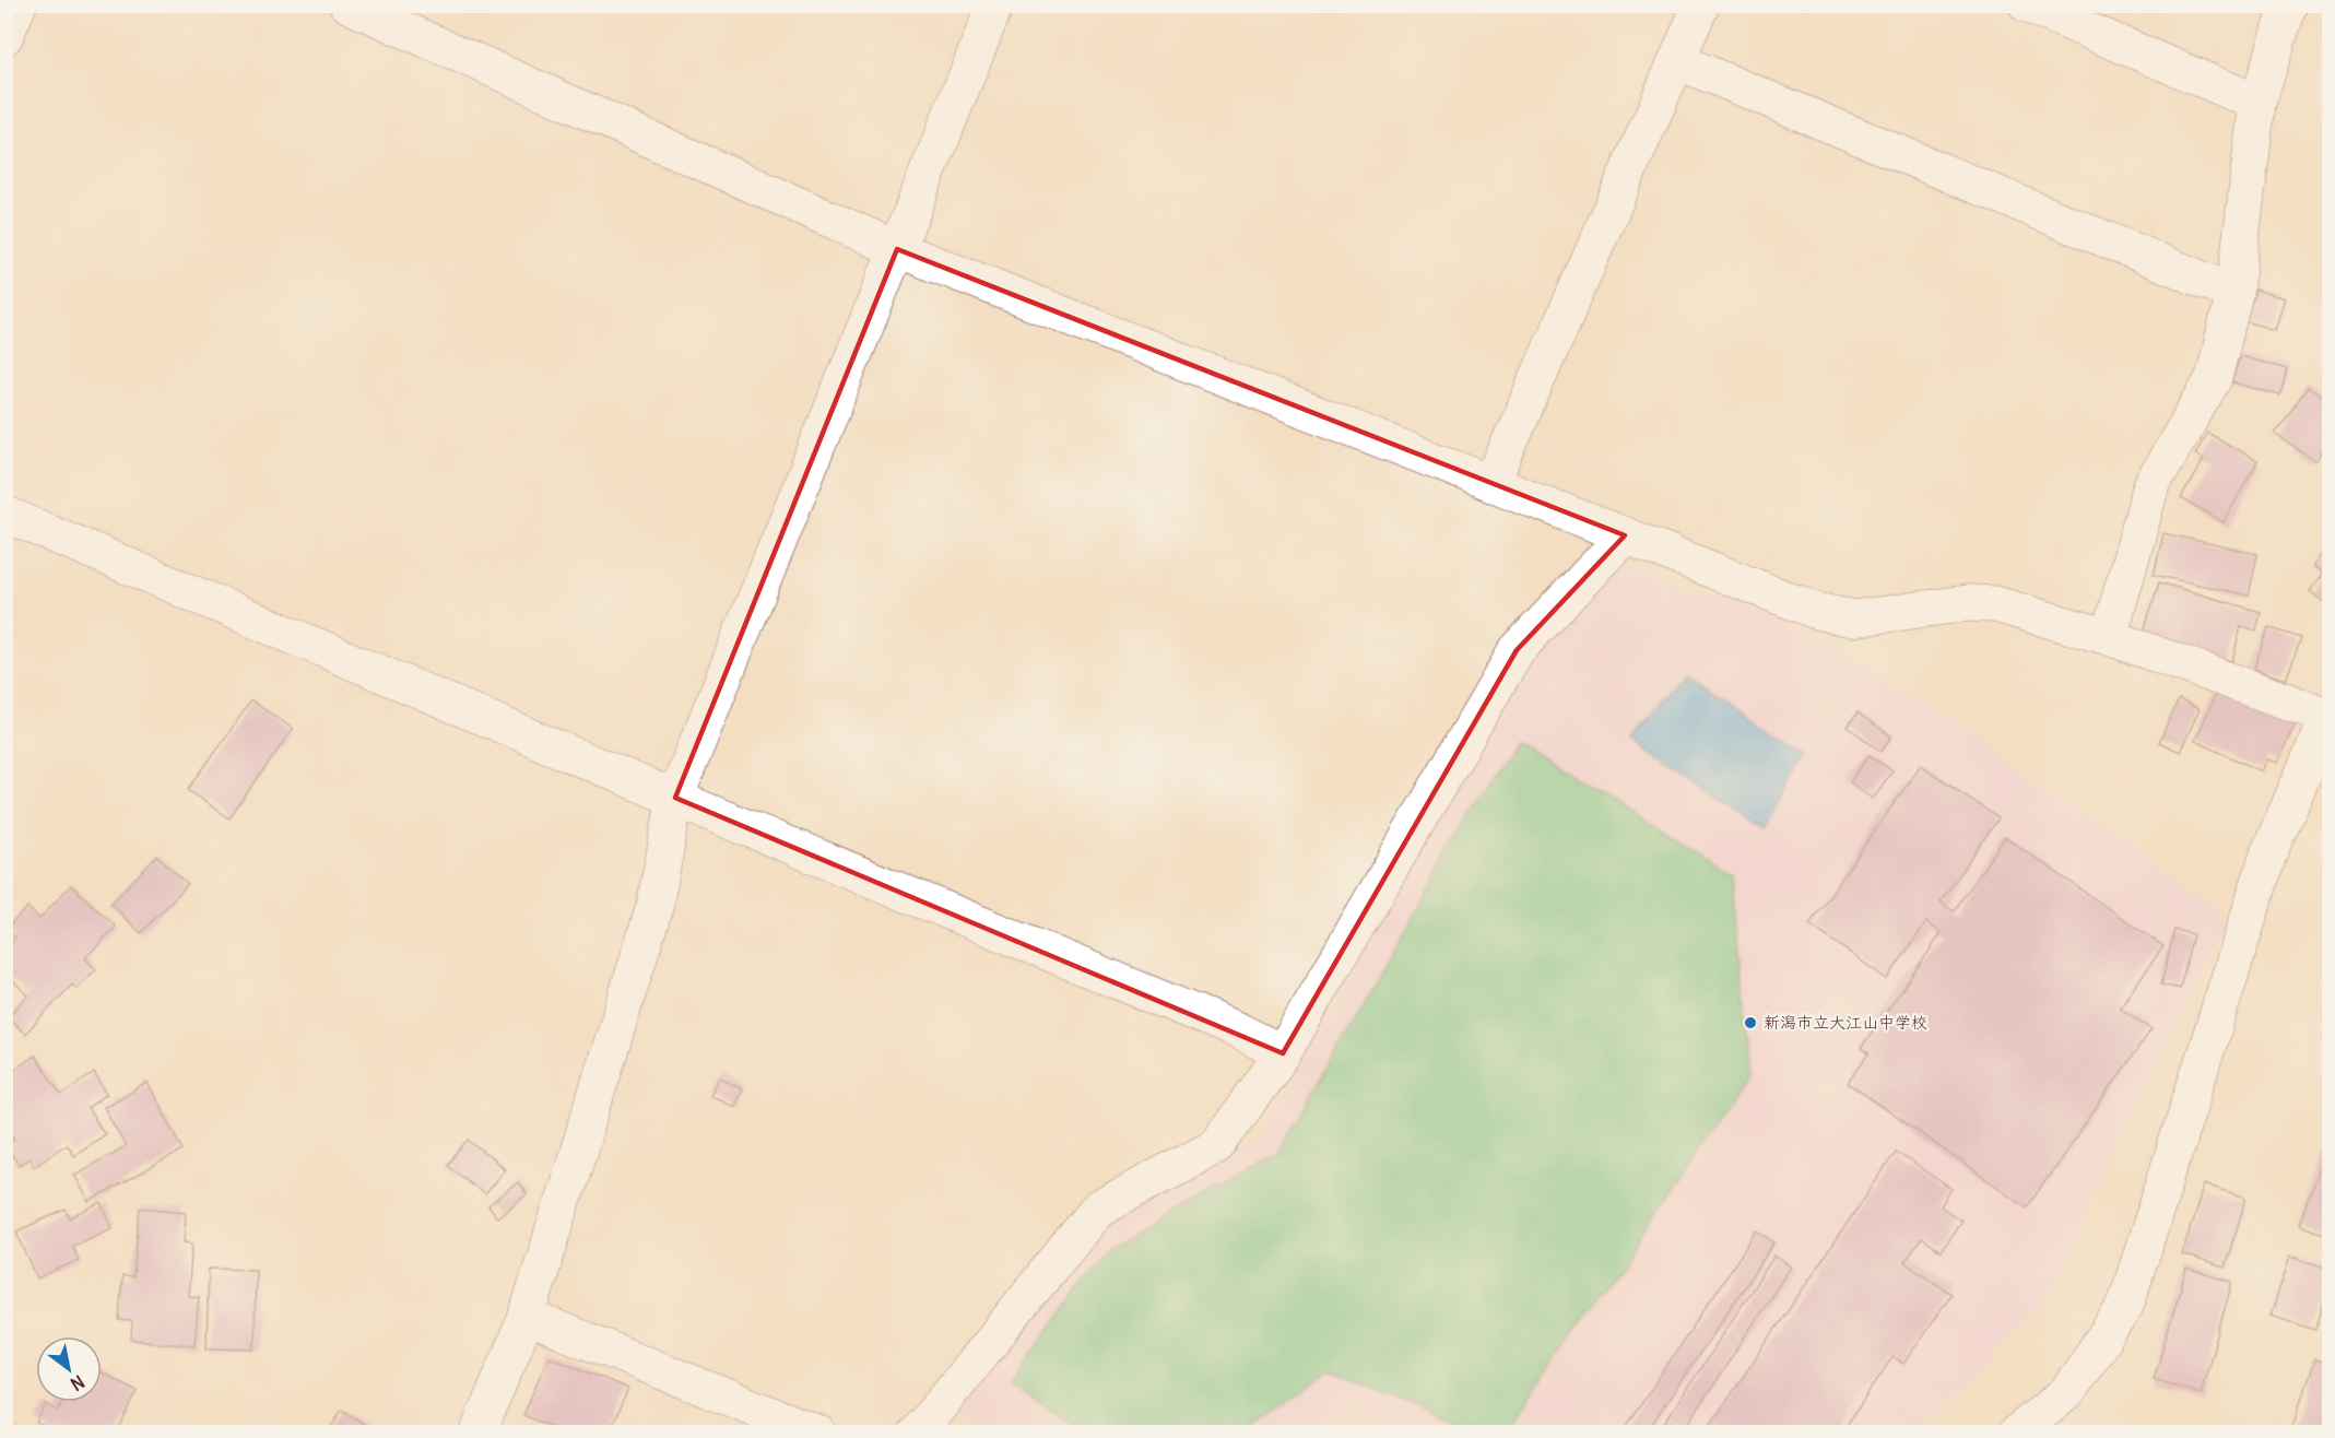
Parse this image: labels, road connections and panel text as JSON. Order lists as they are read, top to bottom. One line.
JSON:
{"places":["新潟市立大江山中学校"],"north":"bottom right"}
